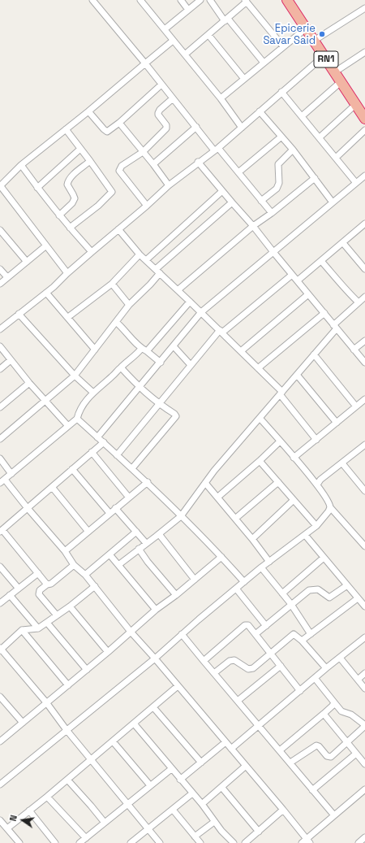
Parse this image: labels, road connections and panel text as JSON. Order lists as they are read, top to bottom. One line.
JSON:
{"streets":{"highway":["RN1"]},"places":["Epicerie Savar Said"],"north":"left"}
